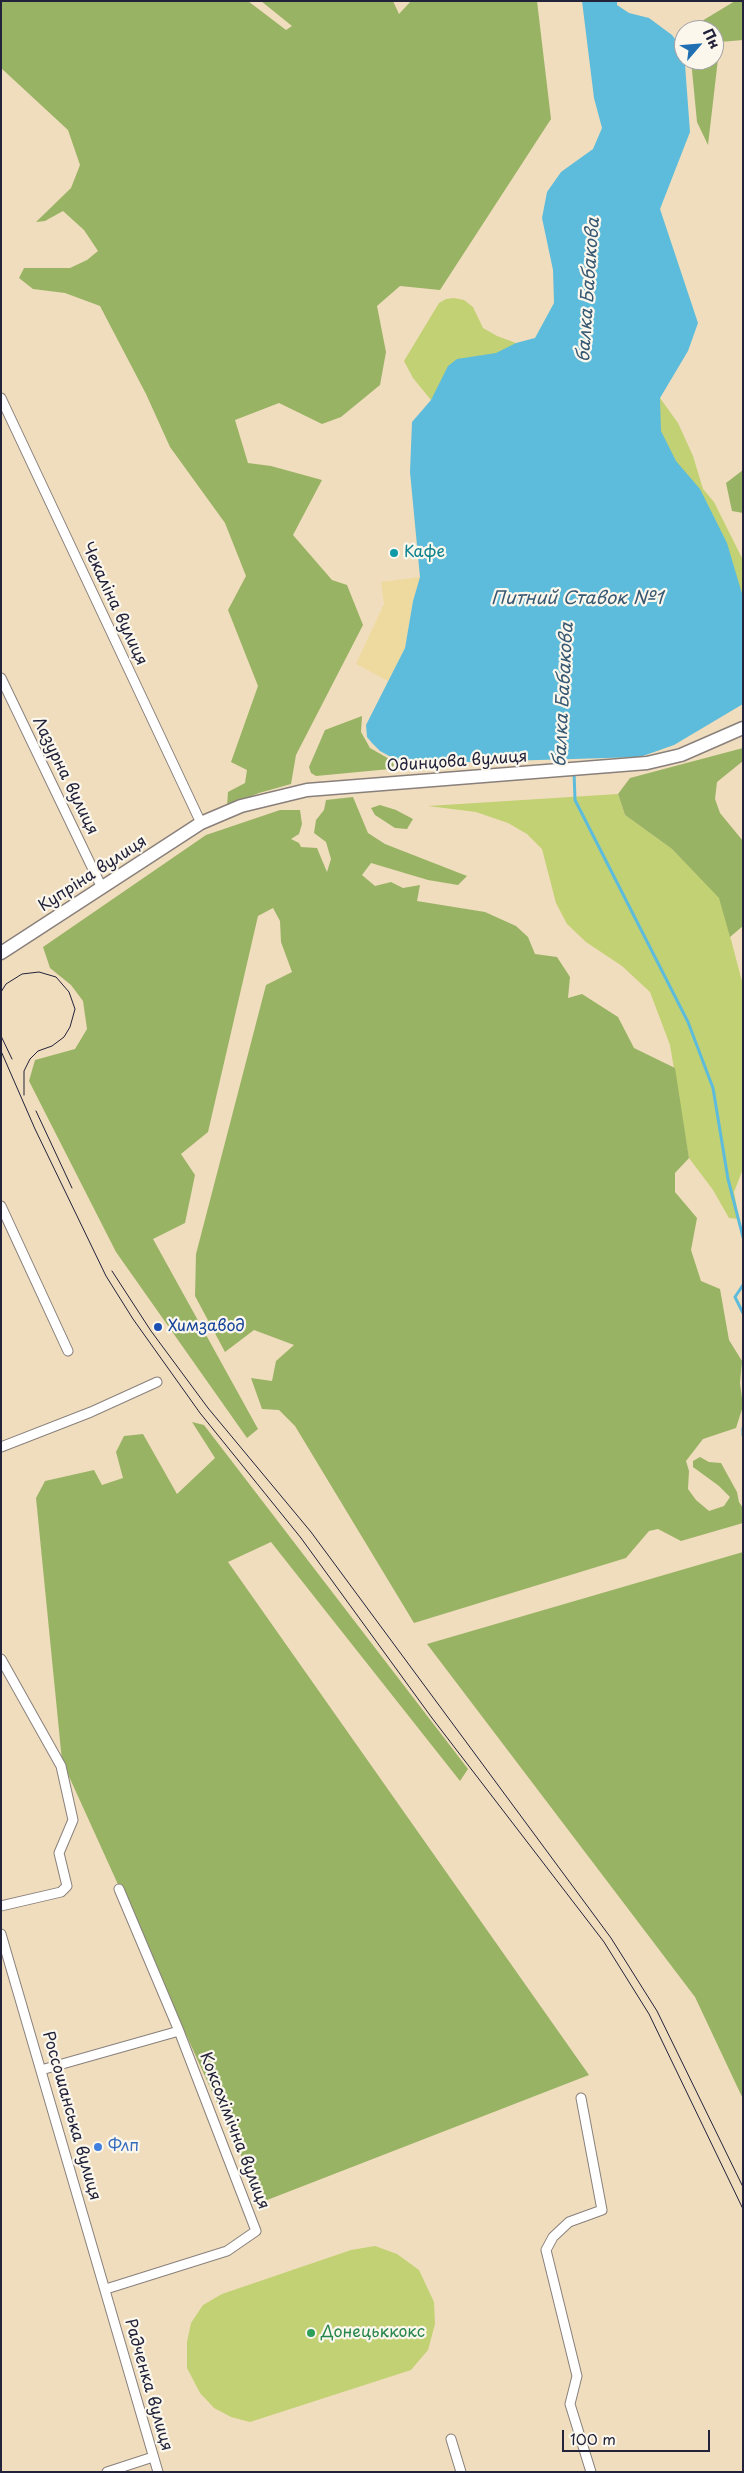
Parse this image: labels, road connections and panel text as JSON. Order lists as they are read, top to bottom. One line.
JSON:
{"streets":{"main road":["Одинцова вулиця","Купріна вулиця"],"street":["Чекаліна вулиця","Лазурна вулиця","Россошанська вулиця","Коксохімічна вулиця","Радченка вулиця"]},"crossings":[["Чекаліна вулиця","Одинцова вулиця"],["Чекаліна вулиця","Купріна вулиця"],["Одинцова вулиця","Купріна вулиця"],["Лазурна вулиця","Купріна вулиця"],["Россошанська вулиця","Коксохімічна вулиця"],["Россошанська вулиця","Радченка вулиця"]],"water":["балка Бабакова","Питний Ставок №1"],"places":["Кафе","Химзавод","Флп","Донецьккокс"],"scale_bar":"100 m","north":"top right"}
